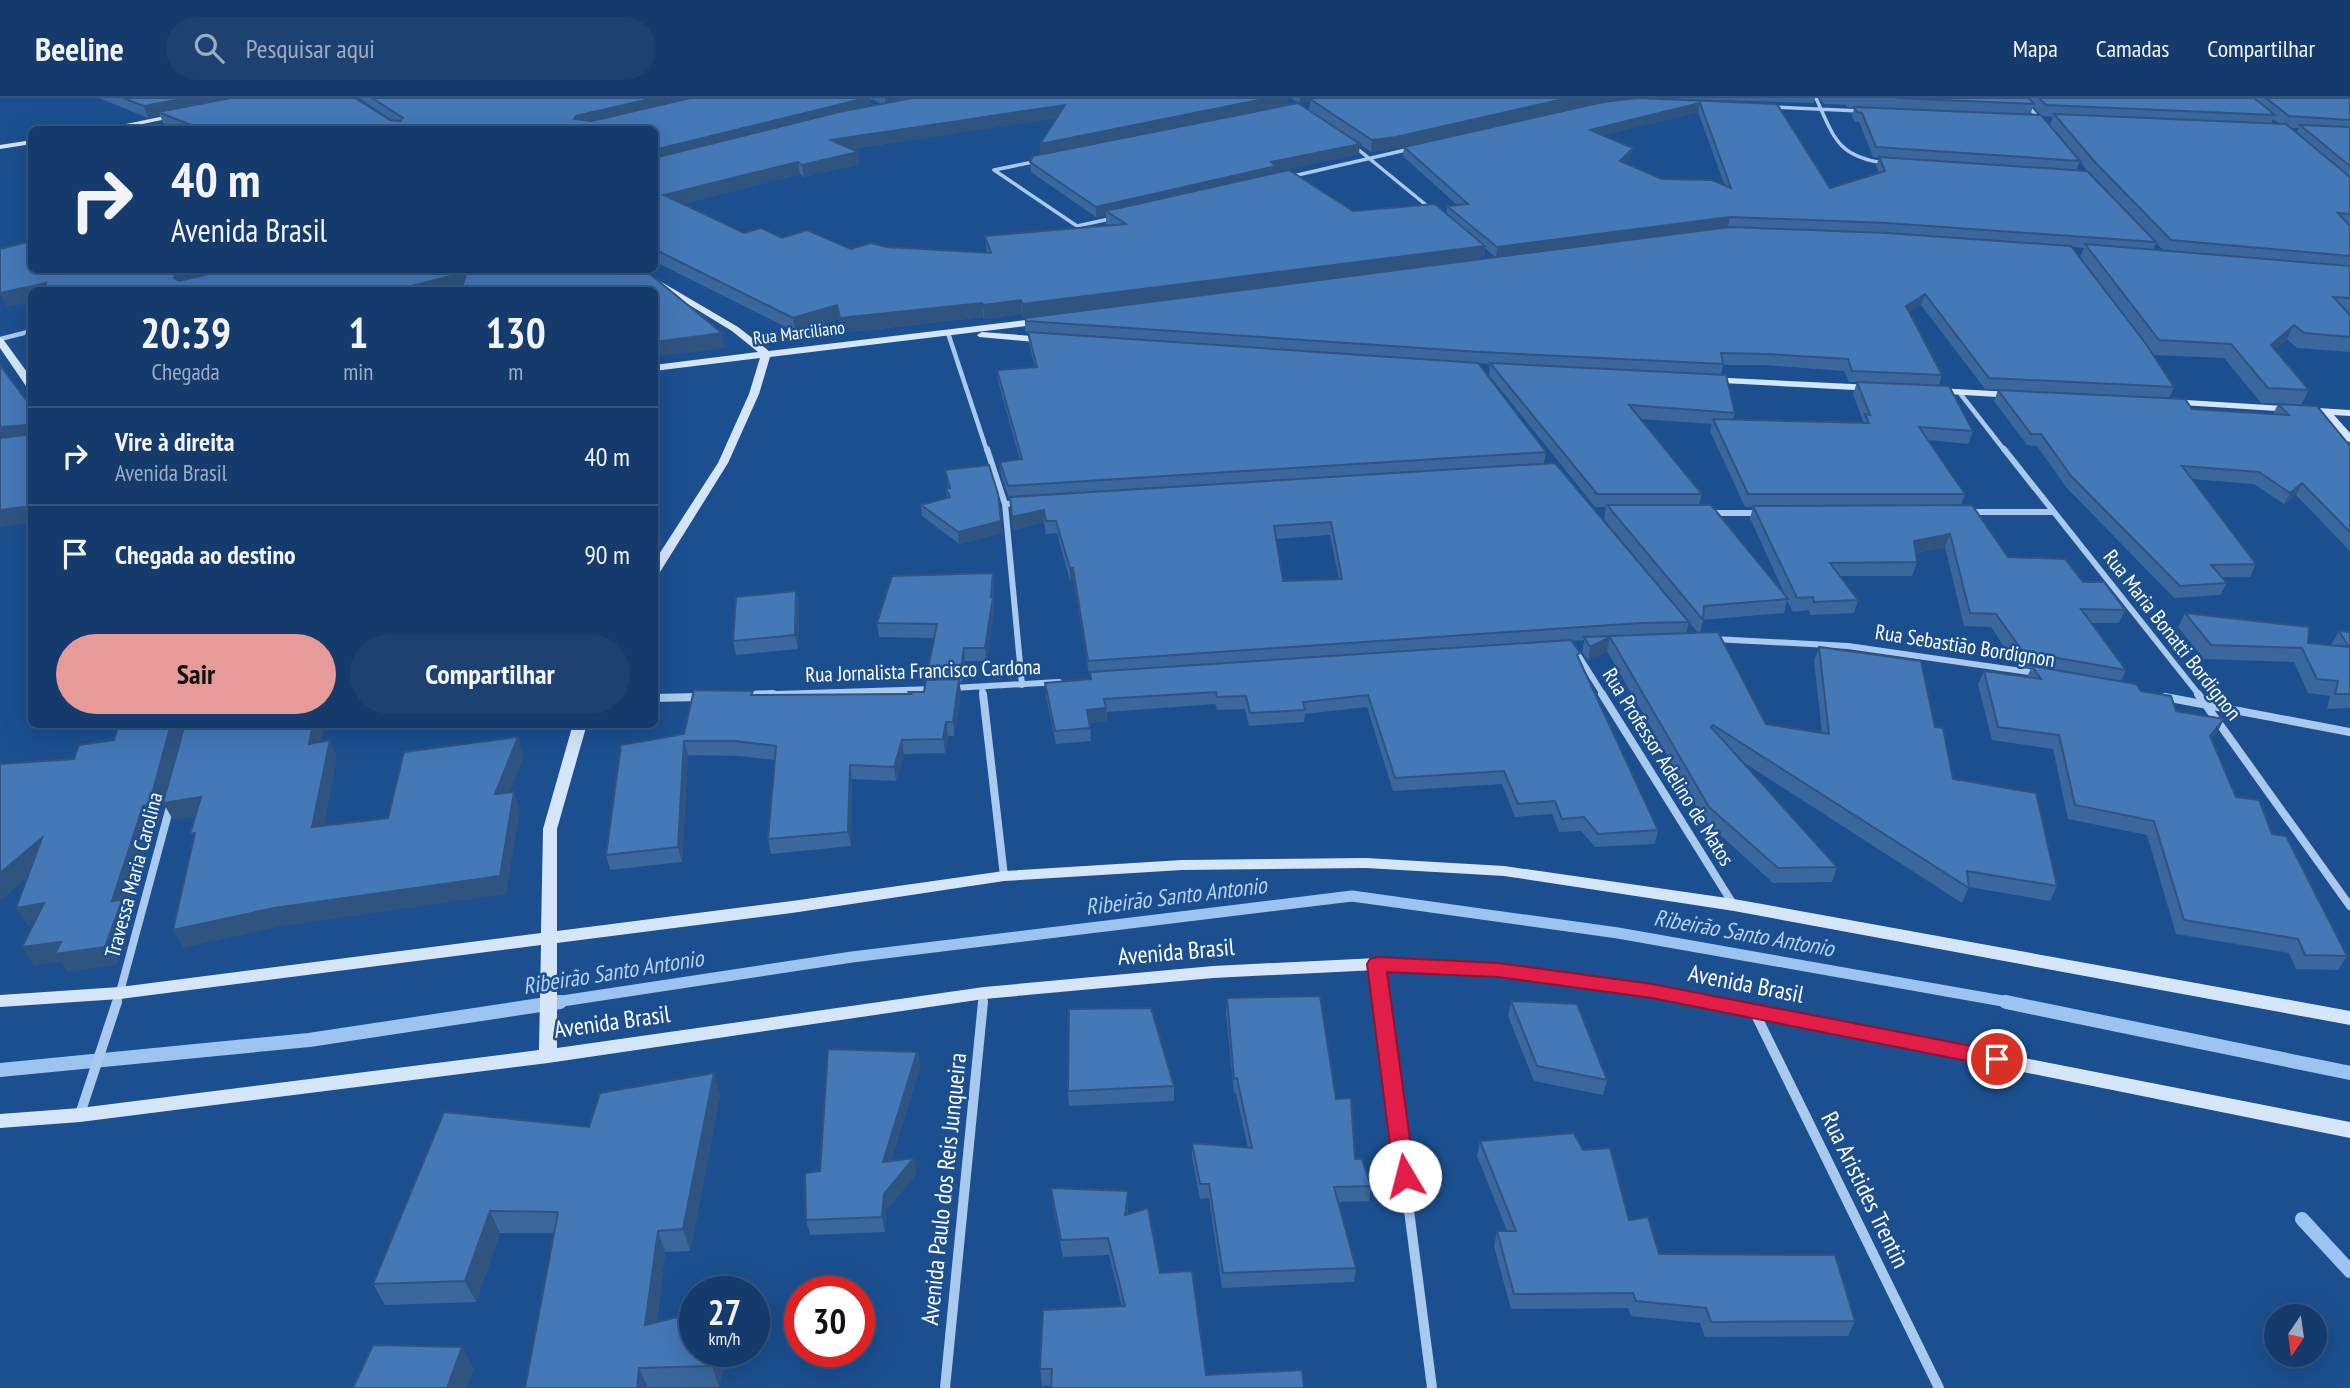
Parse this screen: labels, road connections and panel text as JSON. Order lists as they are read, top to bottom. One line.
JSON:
{"streets":{"main road":["Rua Marciliano","Avenida Brasil"],"street":["Rua Maria Bonatti Bordignon","Rua Sebastião Bordignon","Rua Jornalista Francisco Cardona","Rua Professor Adelino de Matos","Travessa Maria Carolina","Avenida Paulo dos Reis Junqueira","Rua Aristides Trentin"]},"crossings":[["Travessa Maria Carolina","Avenida Brasil"],["Avenida Brasil","Avenida Paulo dos Reis Junqueira"],["Avenida Brasil","Rua Aristides Trentin"]],"water":["Ribeirão Santo Antonio"],"north":"bottom","page":{"header":"Beeline","search":"Pesquisar aqui","nav":["Mapa","Camadas","Compartilhar"],"turn":["40 m","Avenida Brasil"],"eta":["20:39","Chegada","1","min","130","m"],"list":[{"name":"Vire à direita","note":"Avenida Brasil","value":"40 m"},{"name":"Chegada ao destino","value":"90 m"}],"buttons":["Sair","Compartilhar"],"speed":"27 km/h","limit":"30"}}
